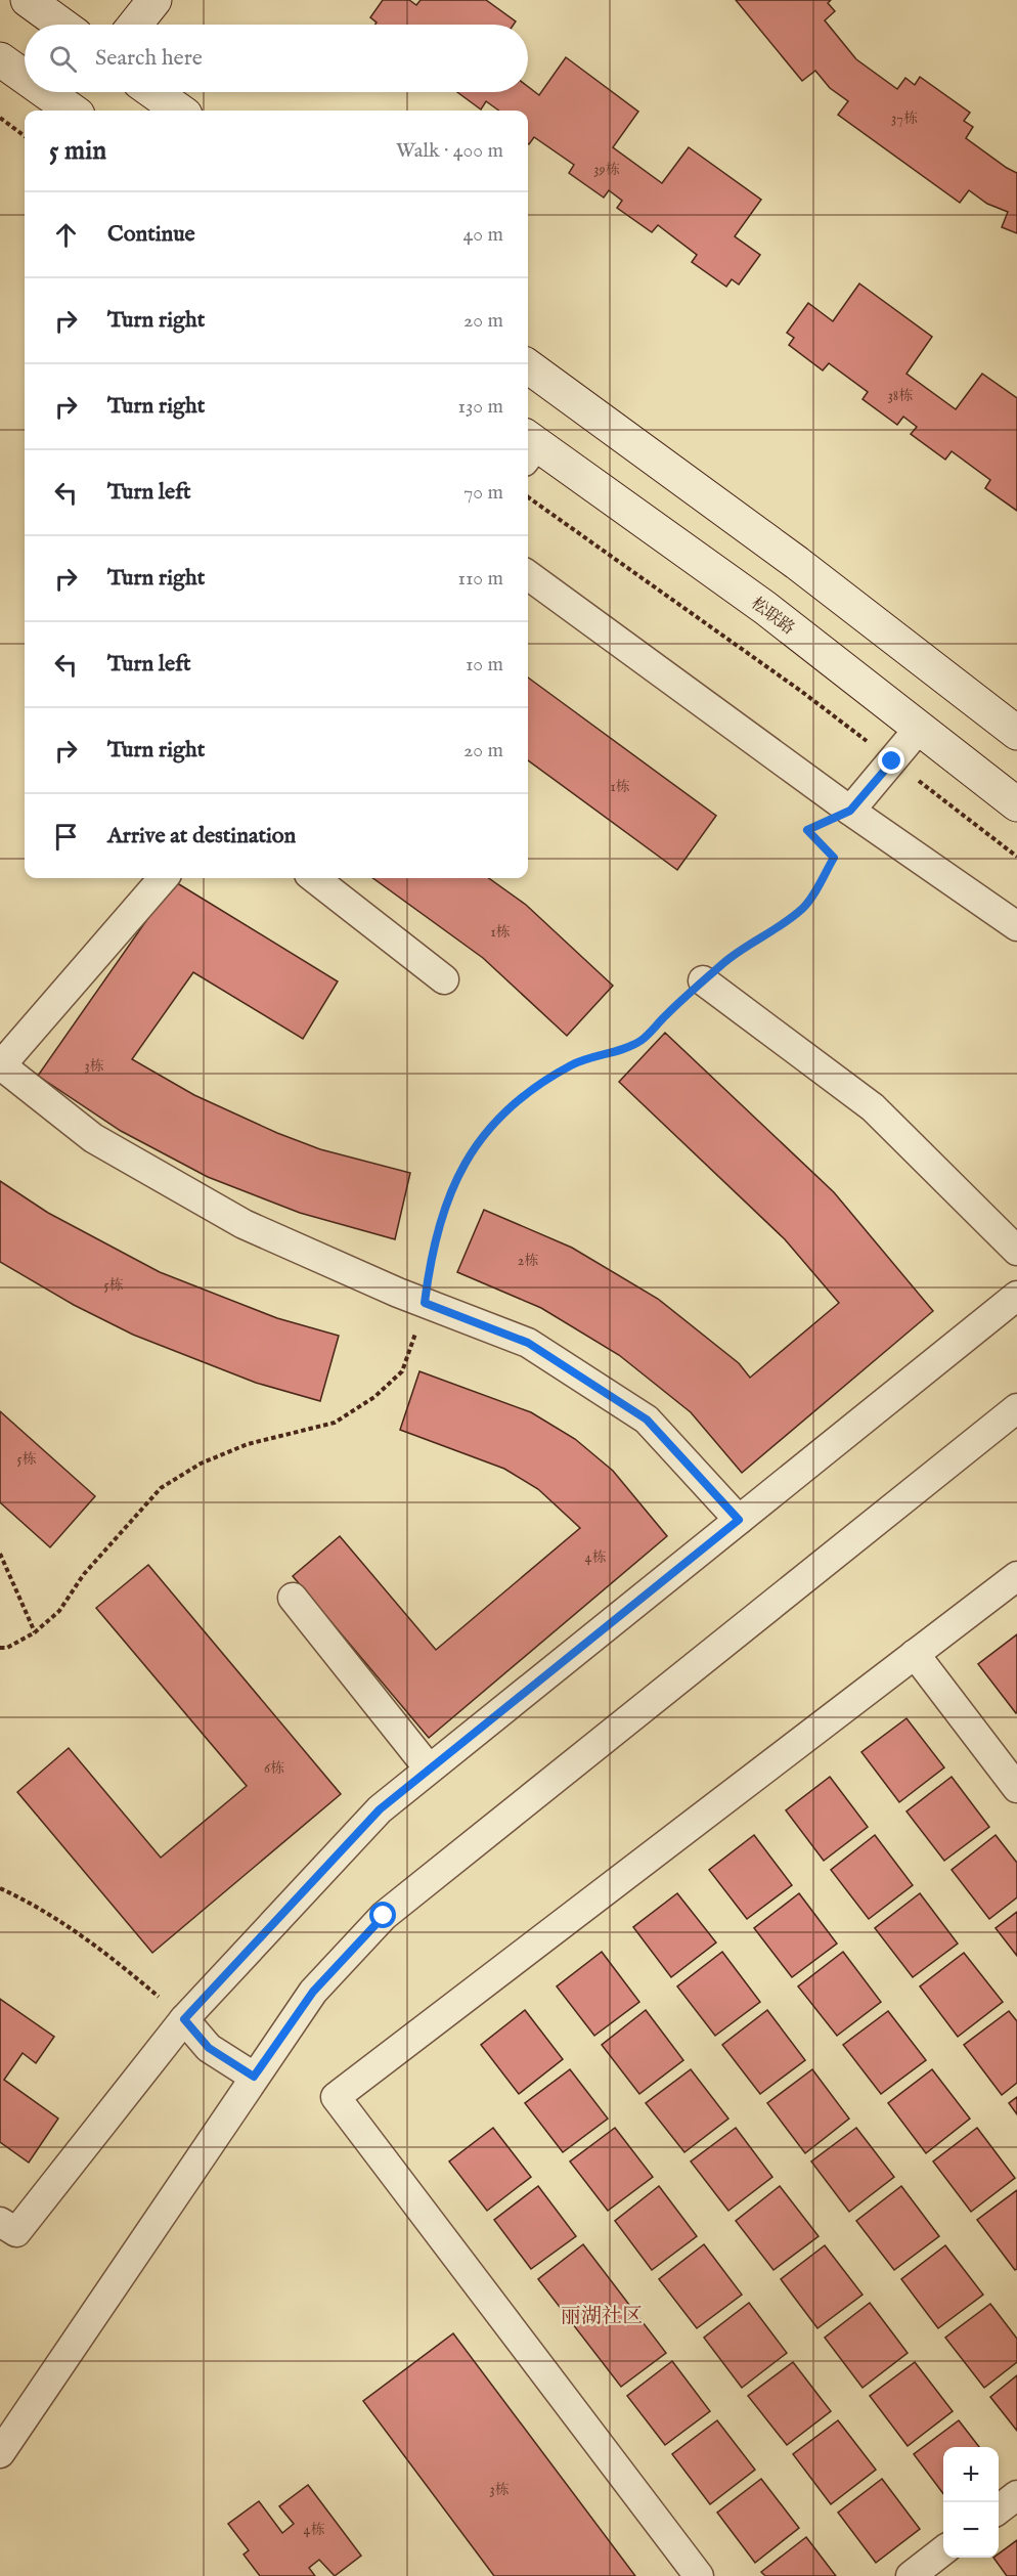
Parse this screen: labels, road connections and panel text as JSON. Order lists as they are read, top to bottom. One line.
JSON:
{"streets":{"street":["松联路"]},"districts":["丽湖社区"],"house_numbers":["37栋","39栋","38栋","1栋","1栋","3栋","2栋","5栋","5栋","4栋","6栋","3栋","4栋"],"page":{"search":"Search here","heading":["5 min","Walk · 400 m"],"list":[["Continue","40 m"],["Turn right","20 m"],["Turn right","130 m"],["Turn left","70 m"],["Turn right","110 m"],["Turn left","10 m"],["Turn right","20 m"],"Arrive at destination"],"map_buttons":["+","−"]}}
